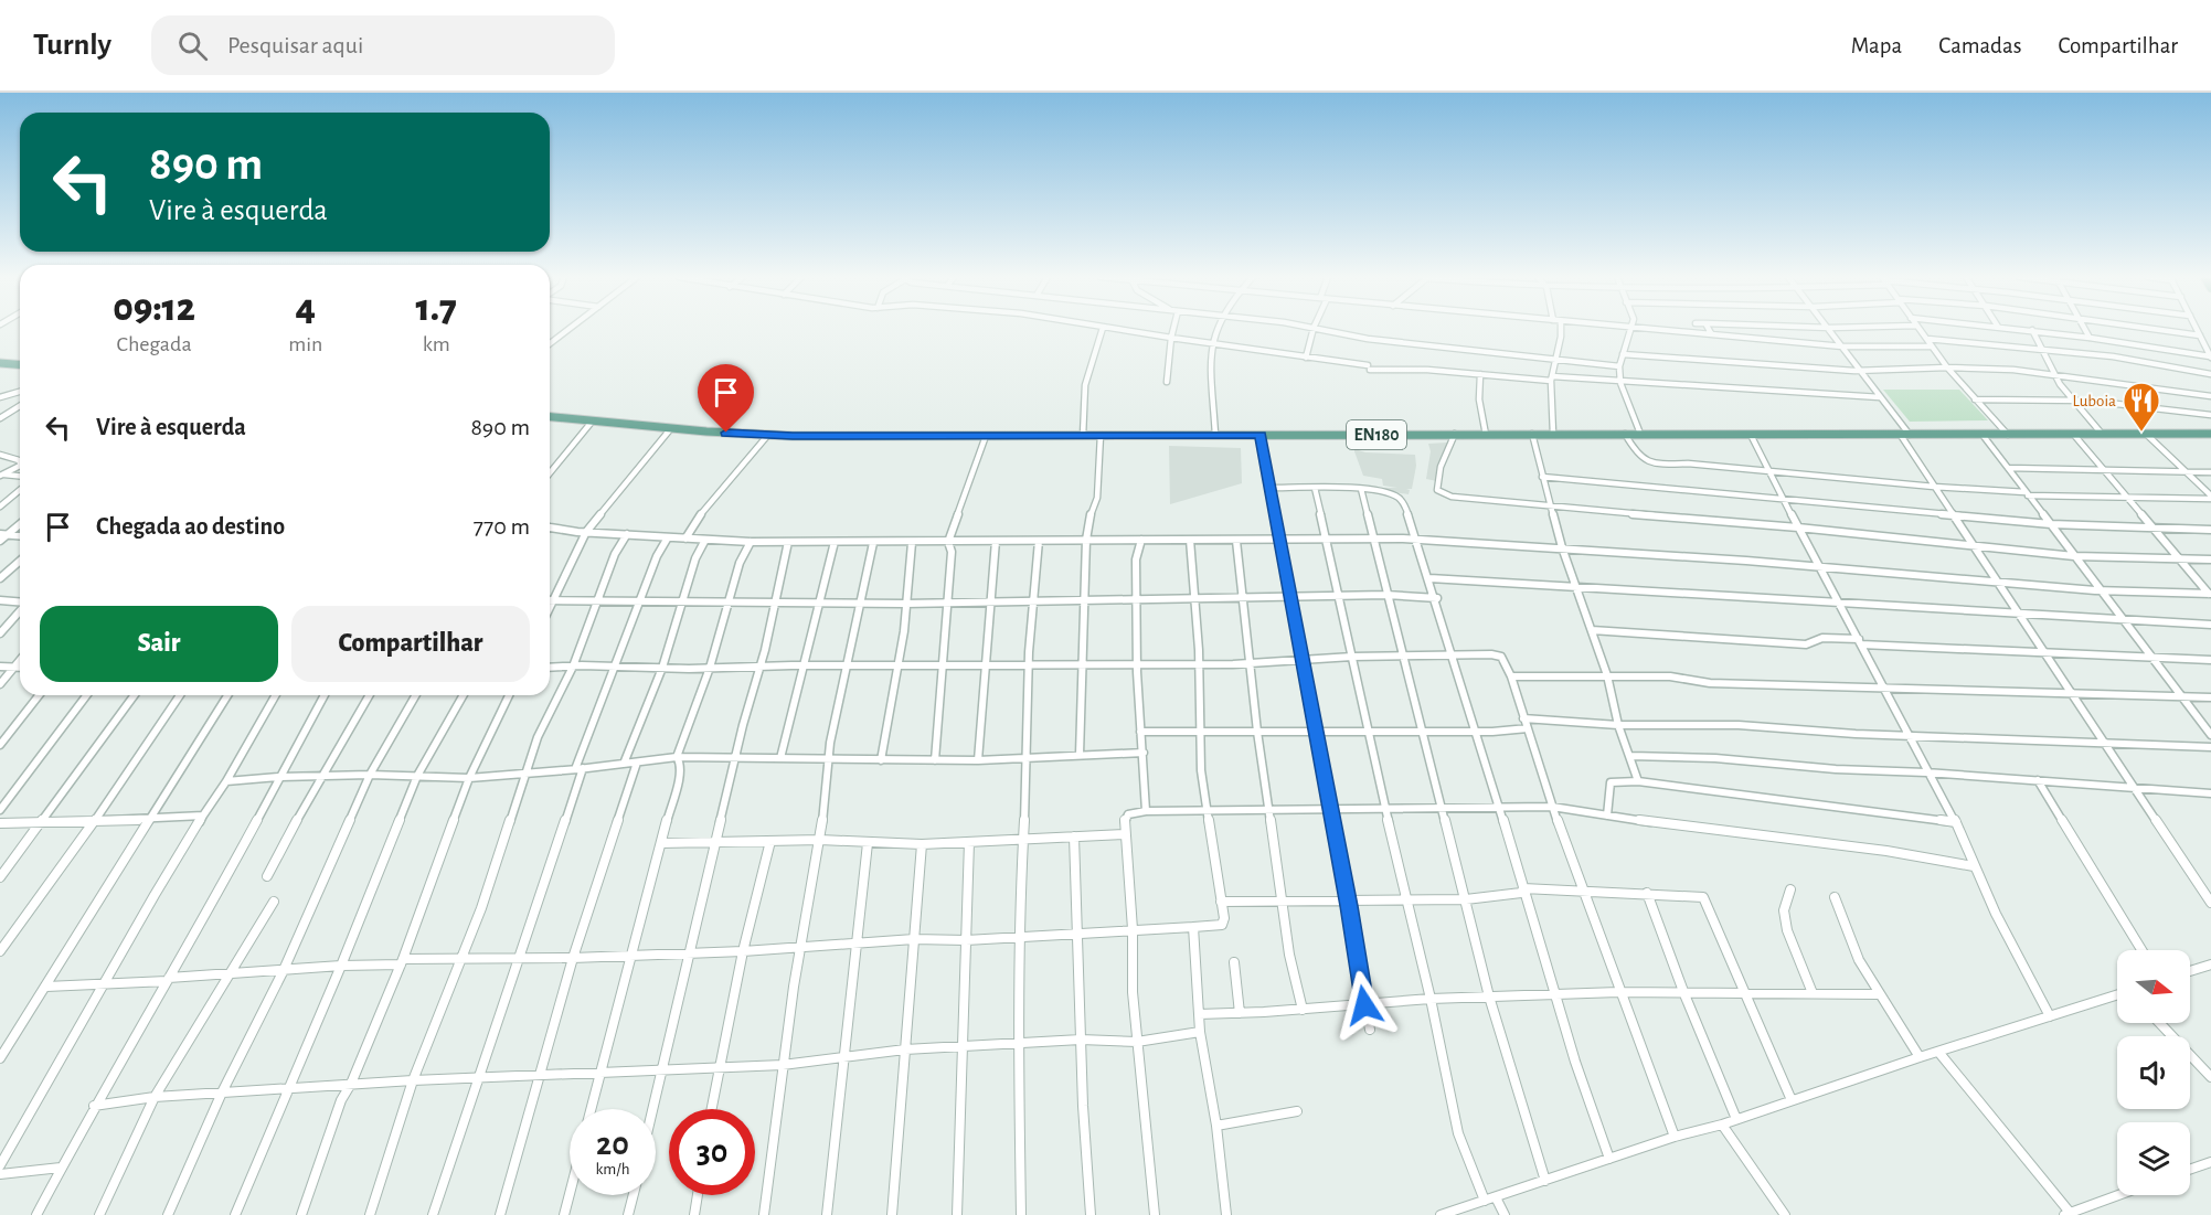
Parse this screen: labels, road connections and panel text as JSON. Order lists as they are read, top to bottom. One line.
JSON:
{"streets":{"main road":["EN180"]},"places":{"restaurant":["Luboia"]},"north":"right","page":{"header":"Turnly","search":"Pesquisar aqui","nav":["Mapa","Camadas","Compartilhar"],"turn":["890 m","Vire à esquerda"],"eta":["09:12","Chegada","4","min","1.7","km"],"list":[{"name":"Vire à esquerda","value":"890 m"},{"name":"Chegada ao destino","value":"770 m"}],"buttons":["Sair","Compartilhar"],"speed":"20 km/h","limit":"30"}}
